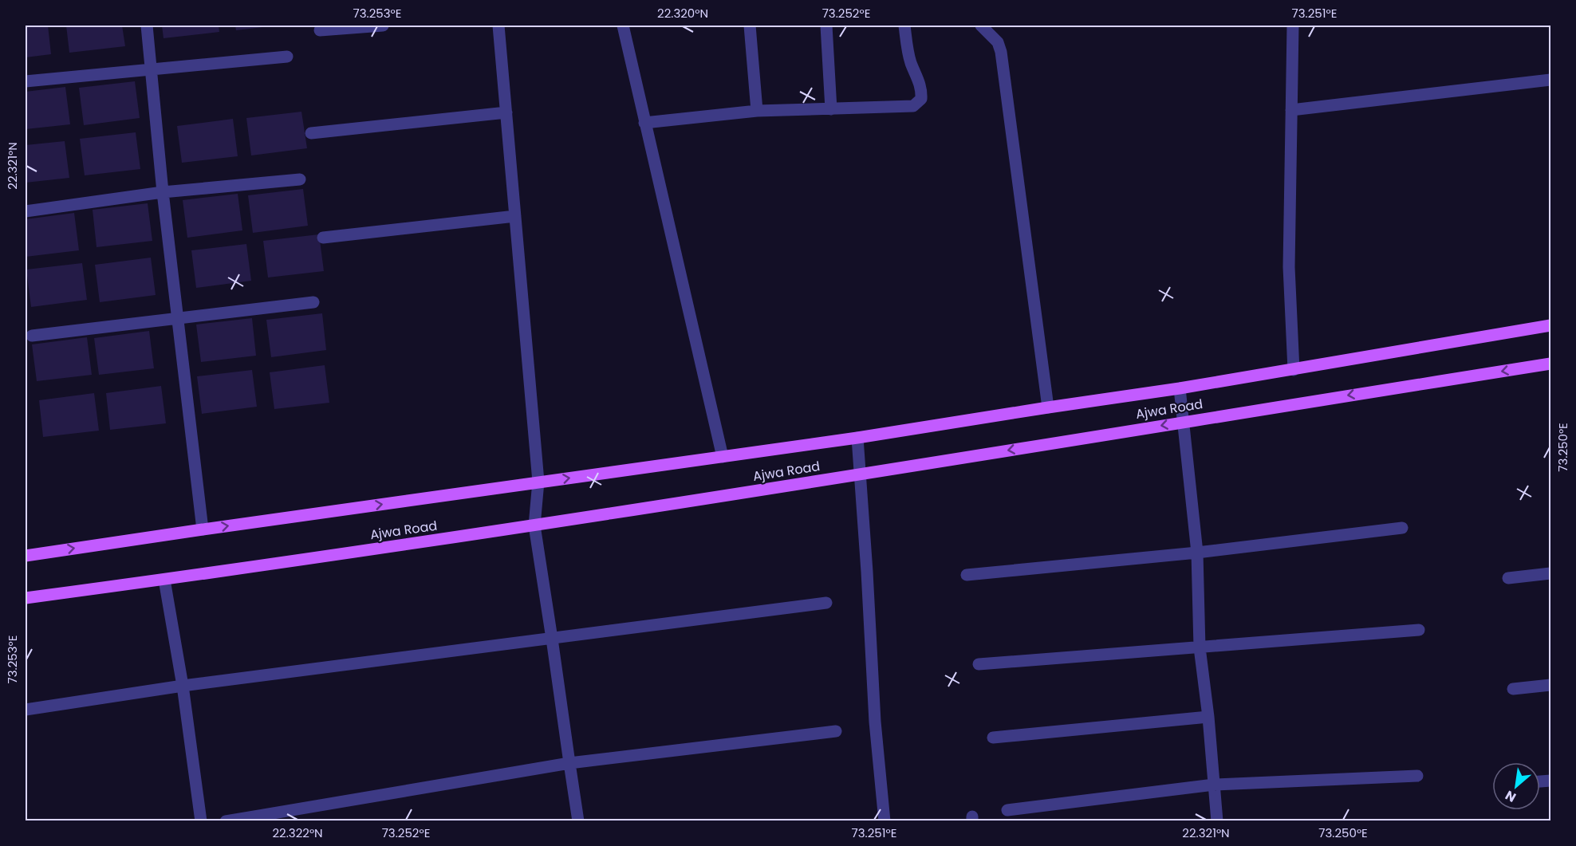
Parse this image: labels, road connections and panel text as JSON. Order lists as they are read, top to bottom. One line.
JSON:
{"streets":{"main road":["Ajwa Road"]},"north":"bottom left","coordinates":["73.253°E","22.320°N","73.252°E","73.251°E","22.321°N","73.250°E","22.322°N"]}
